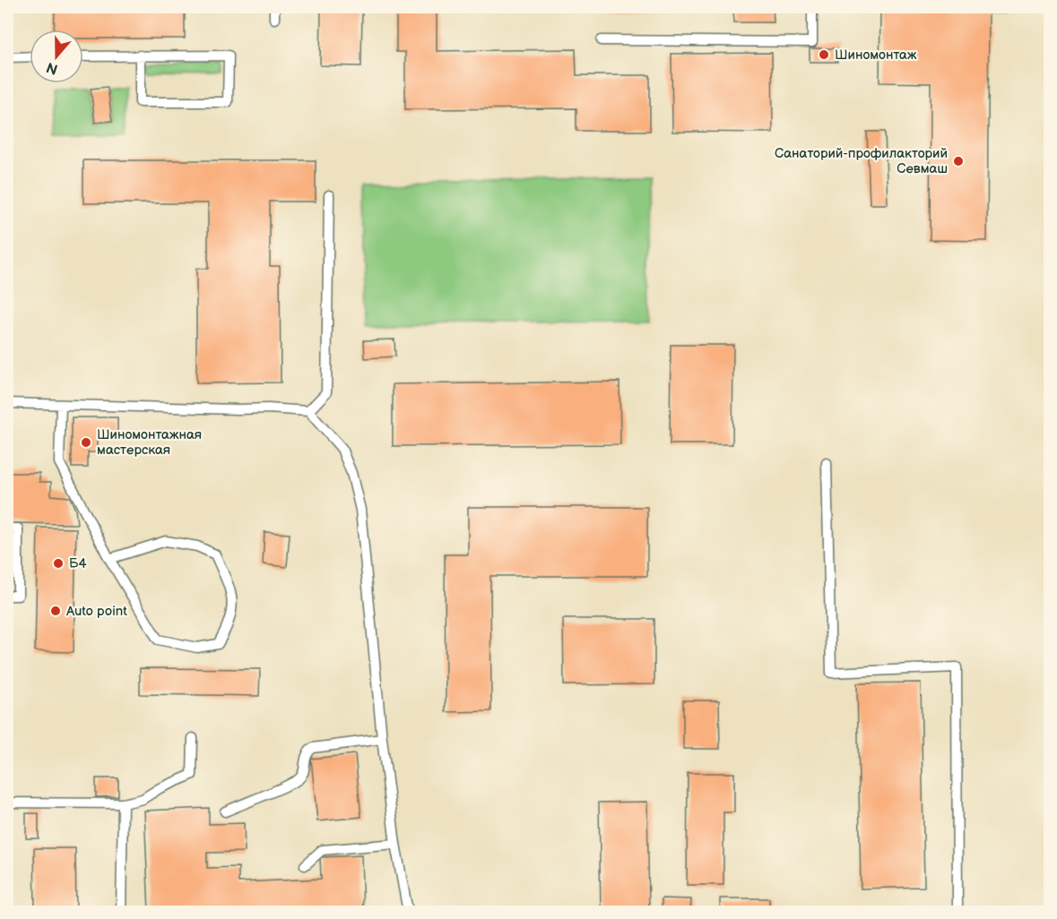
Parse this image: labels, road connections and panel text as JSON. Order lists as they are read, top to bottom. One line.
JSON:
{"places":["Шиномонтаж","Санаторий-профилакторий Севмаш","Шиномонтажная мастерская","Б4","Auto point"],"north":"bottom"}
